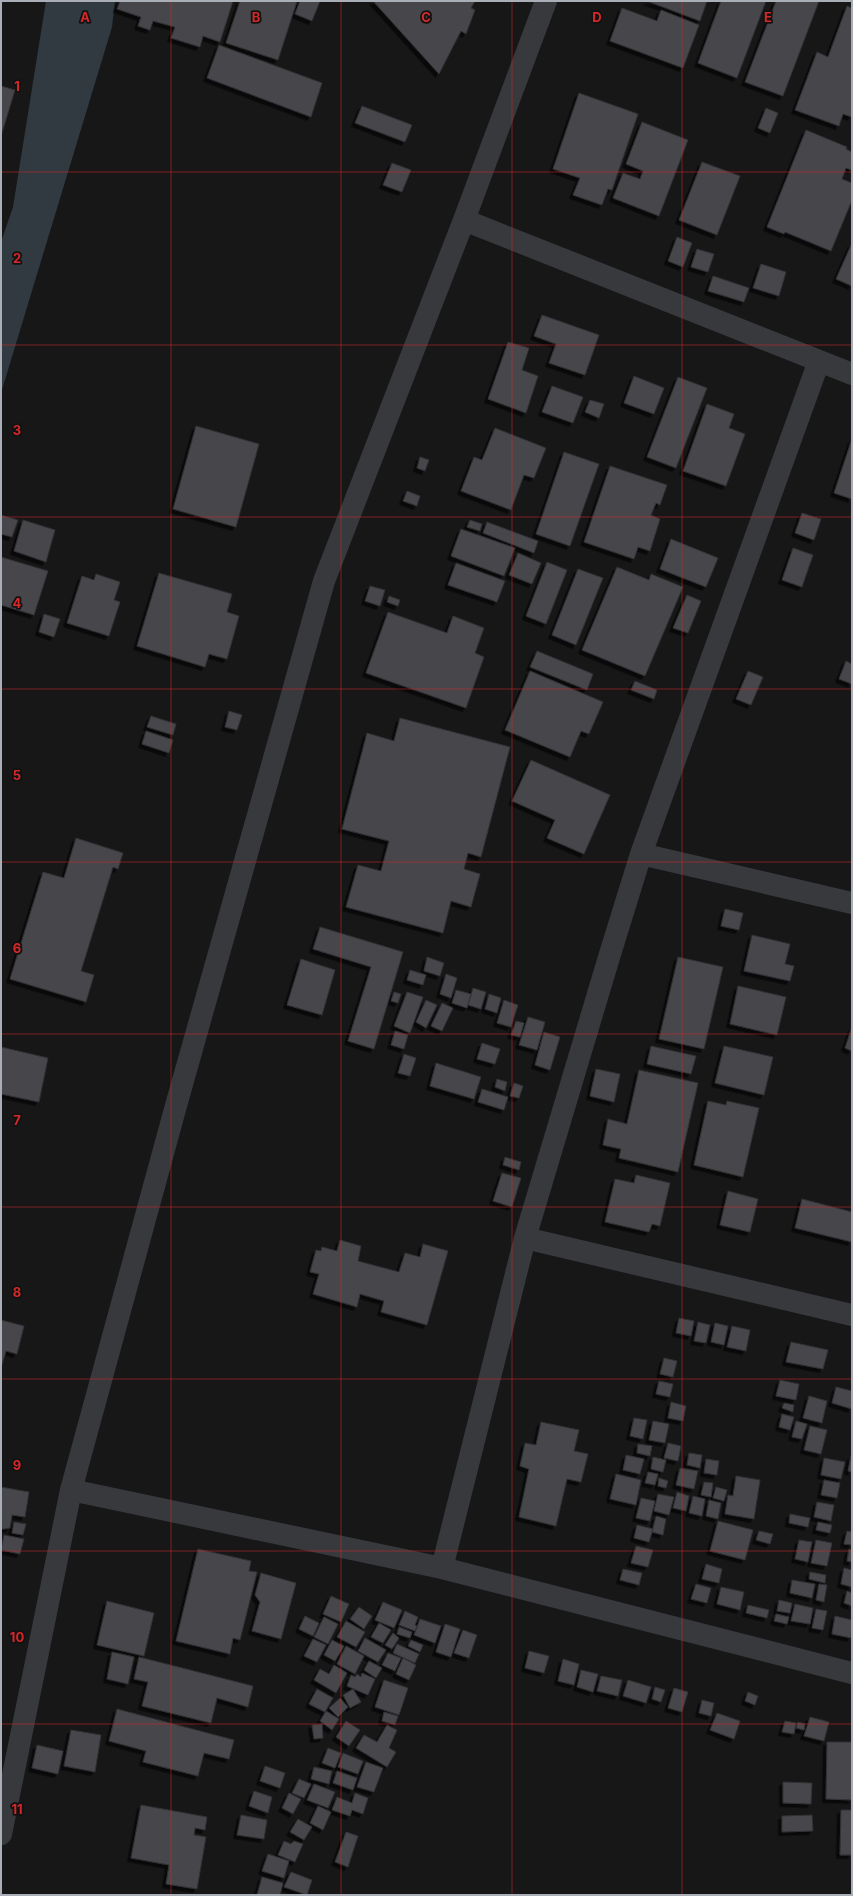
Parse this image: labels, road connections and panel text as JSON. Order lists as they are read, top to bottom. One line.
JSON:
{"grid":{"columns":["A","B","C","D","E"],"rows":["1","2","3","4","5","6","7","8","9","10","11"]}}
